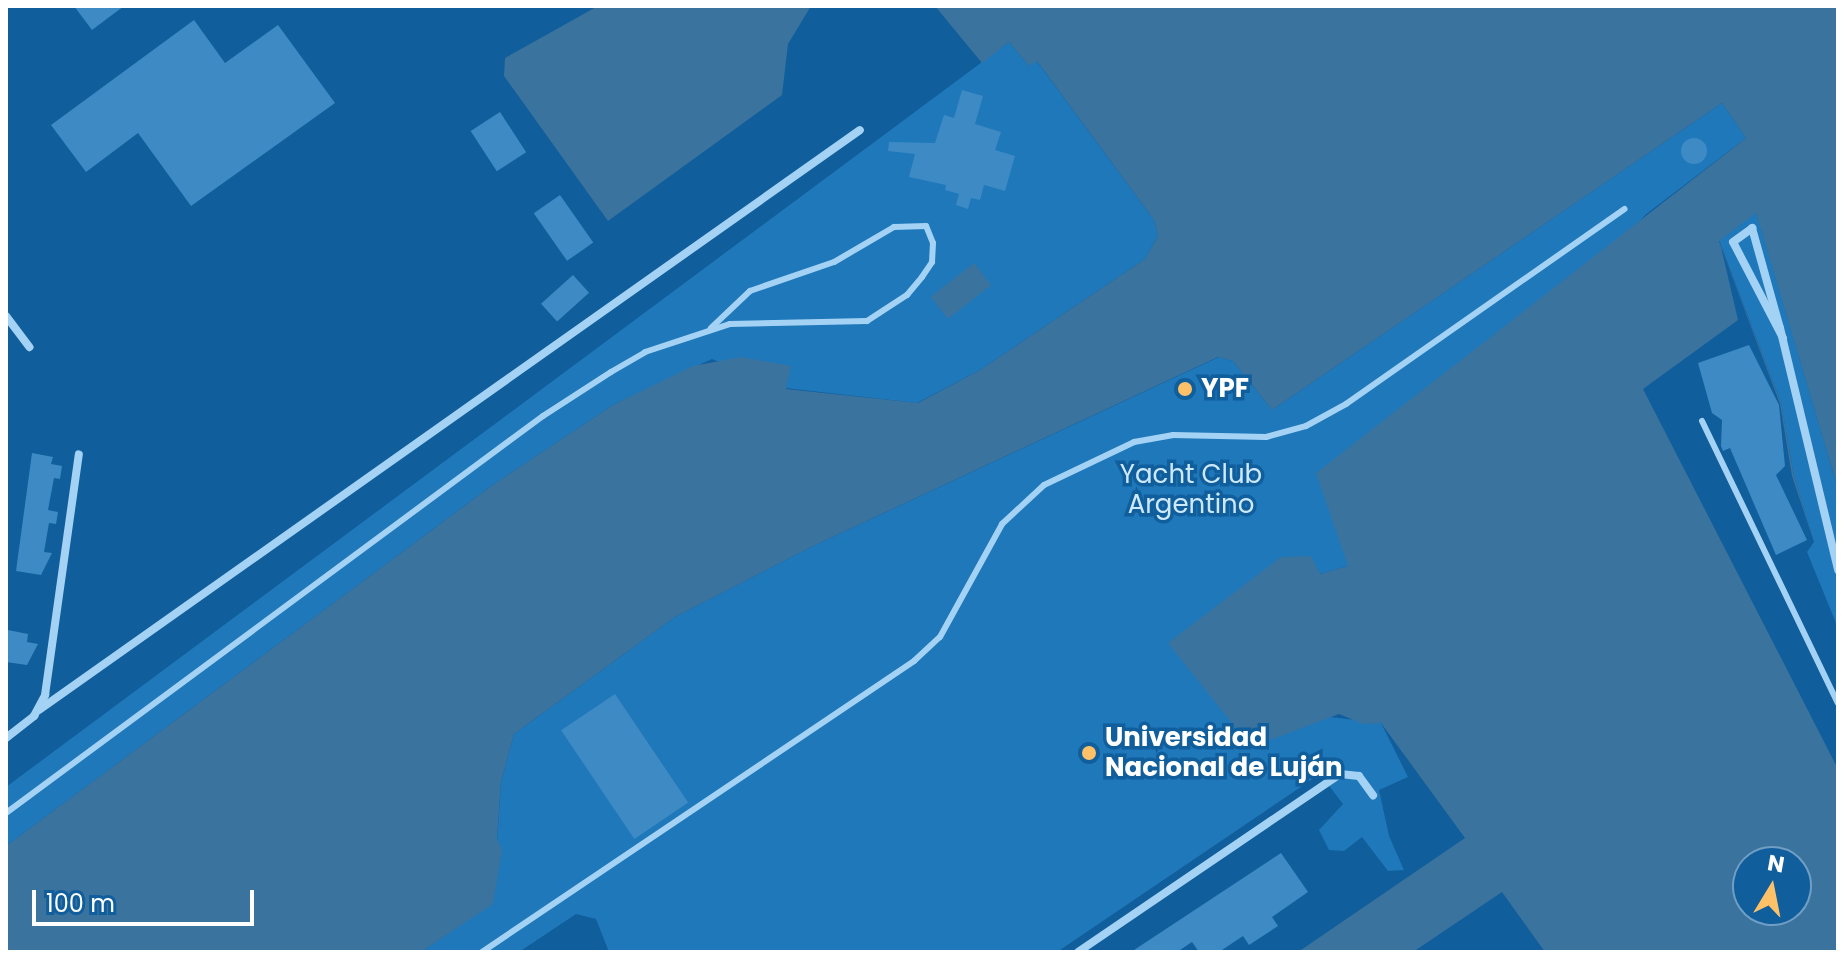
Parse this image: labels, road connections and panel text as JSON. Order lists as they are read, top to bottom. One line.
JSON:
{"parks":["Yacht Club Argentino"],"places":["YPF","Universidad Nacional de Luján"],"scale_bar":"100 m","north":"top"}
